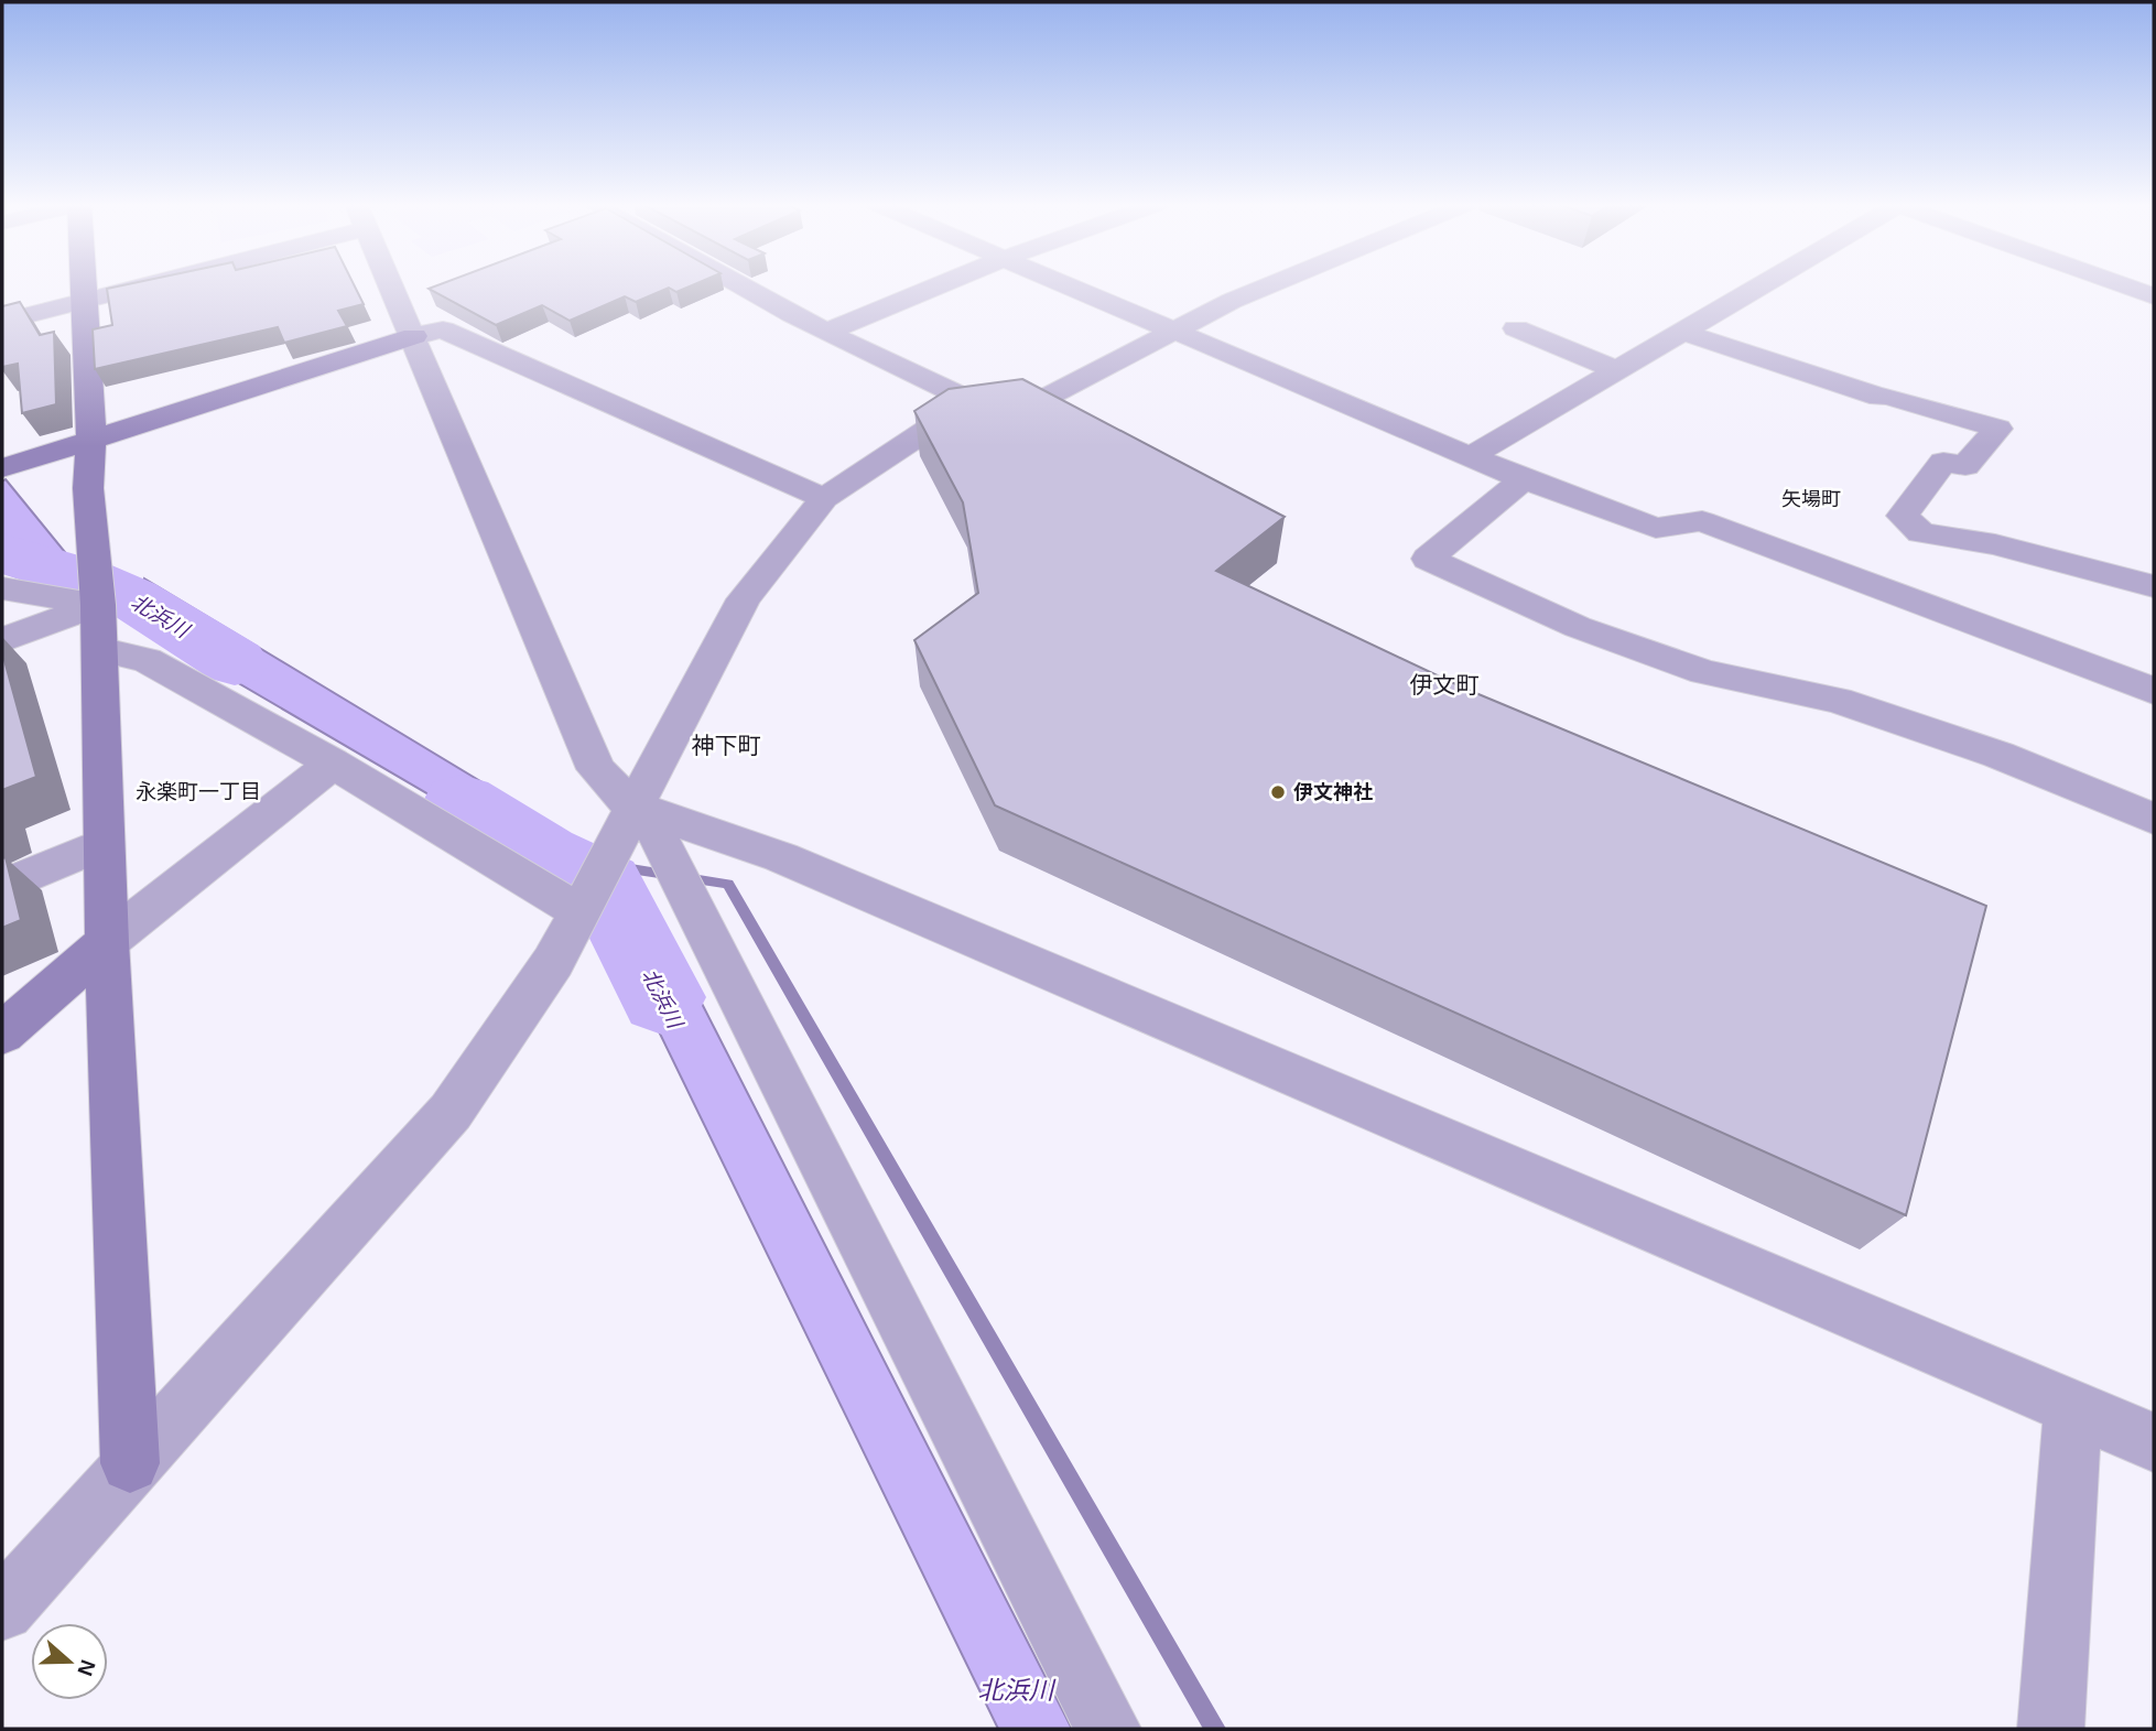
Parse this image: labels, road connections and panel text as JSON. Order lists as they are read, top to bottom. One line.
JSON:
{"districts":["矢場町","伊文町","神下町","永楽町一丁目"],"water":["北浜川"],"places":["伊文神社"],"north":"right"}
